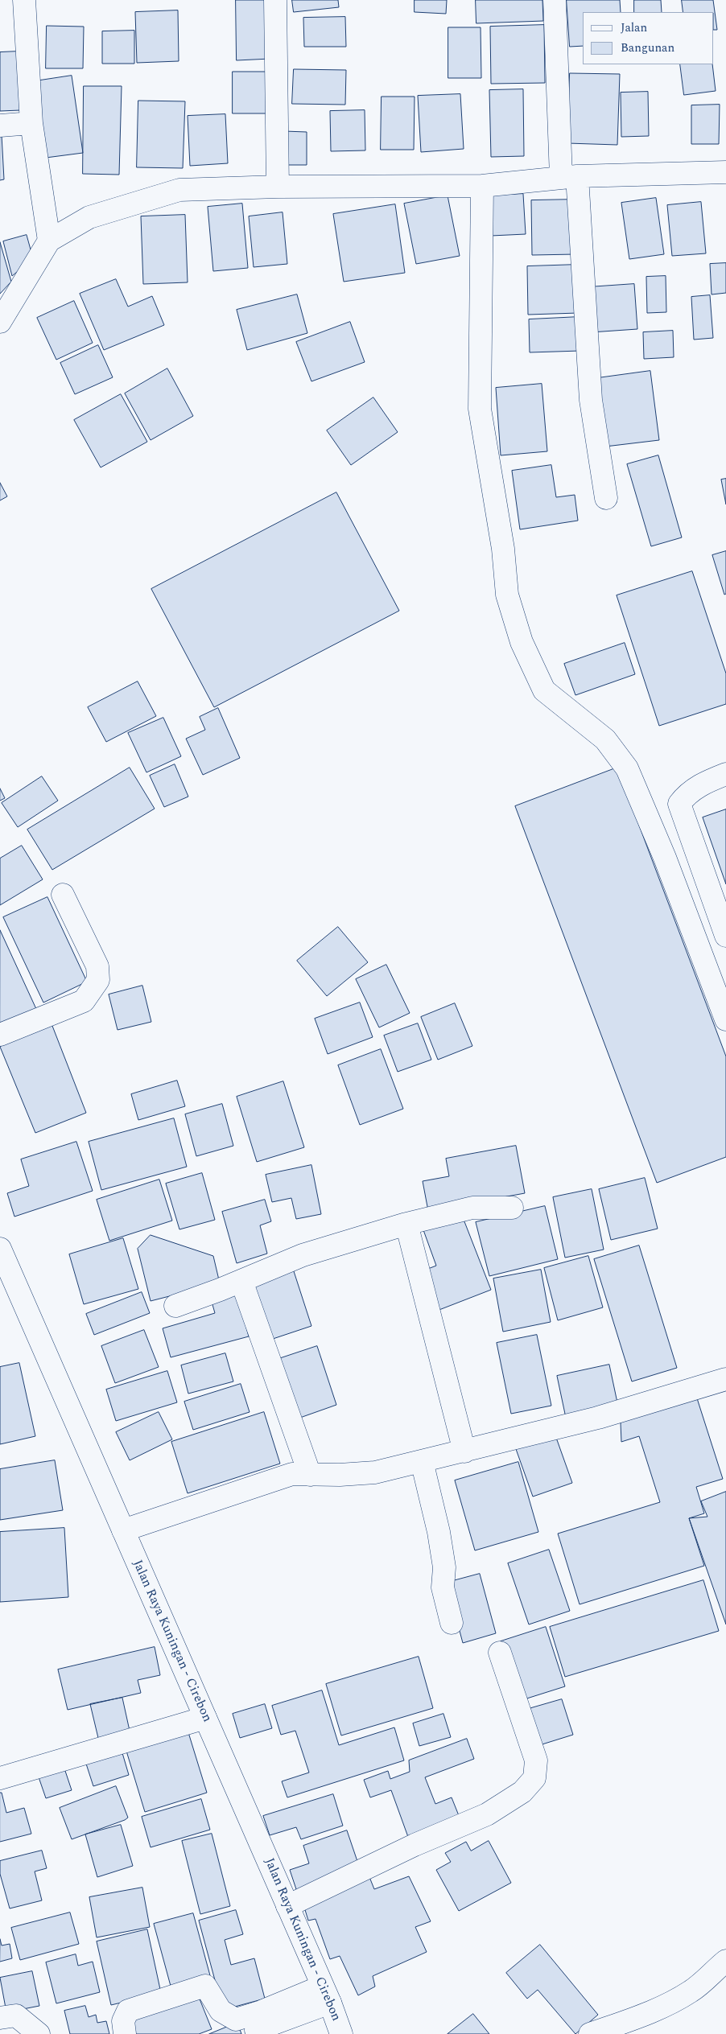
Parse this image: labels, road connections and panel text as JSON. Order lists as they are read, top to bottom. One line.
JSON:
{"streets":{"main road":["Jalan Raya Kuningan - Cirebon"]},"legend":["Jalan","Bangunan"]}
